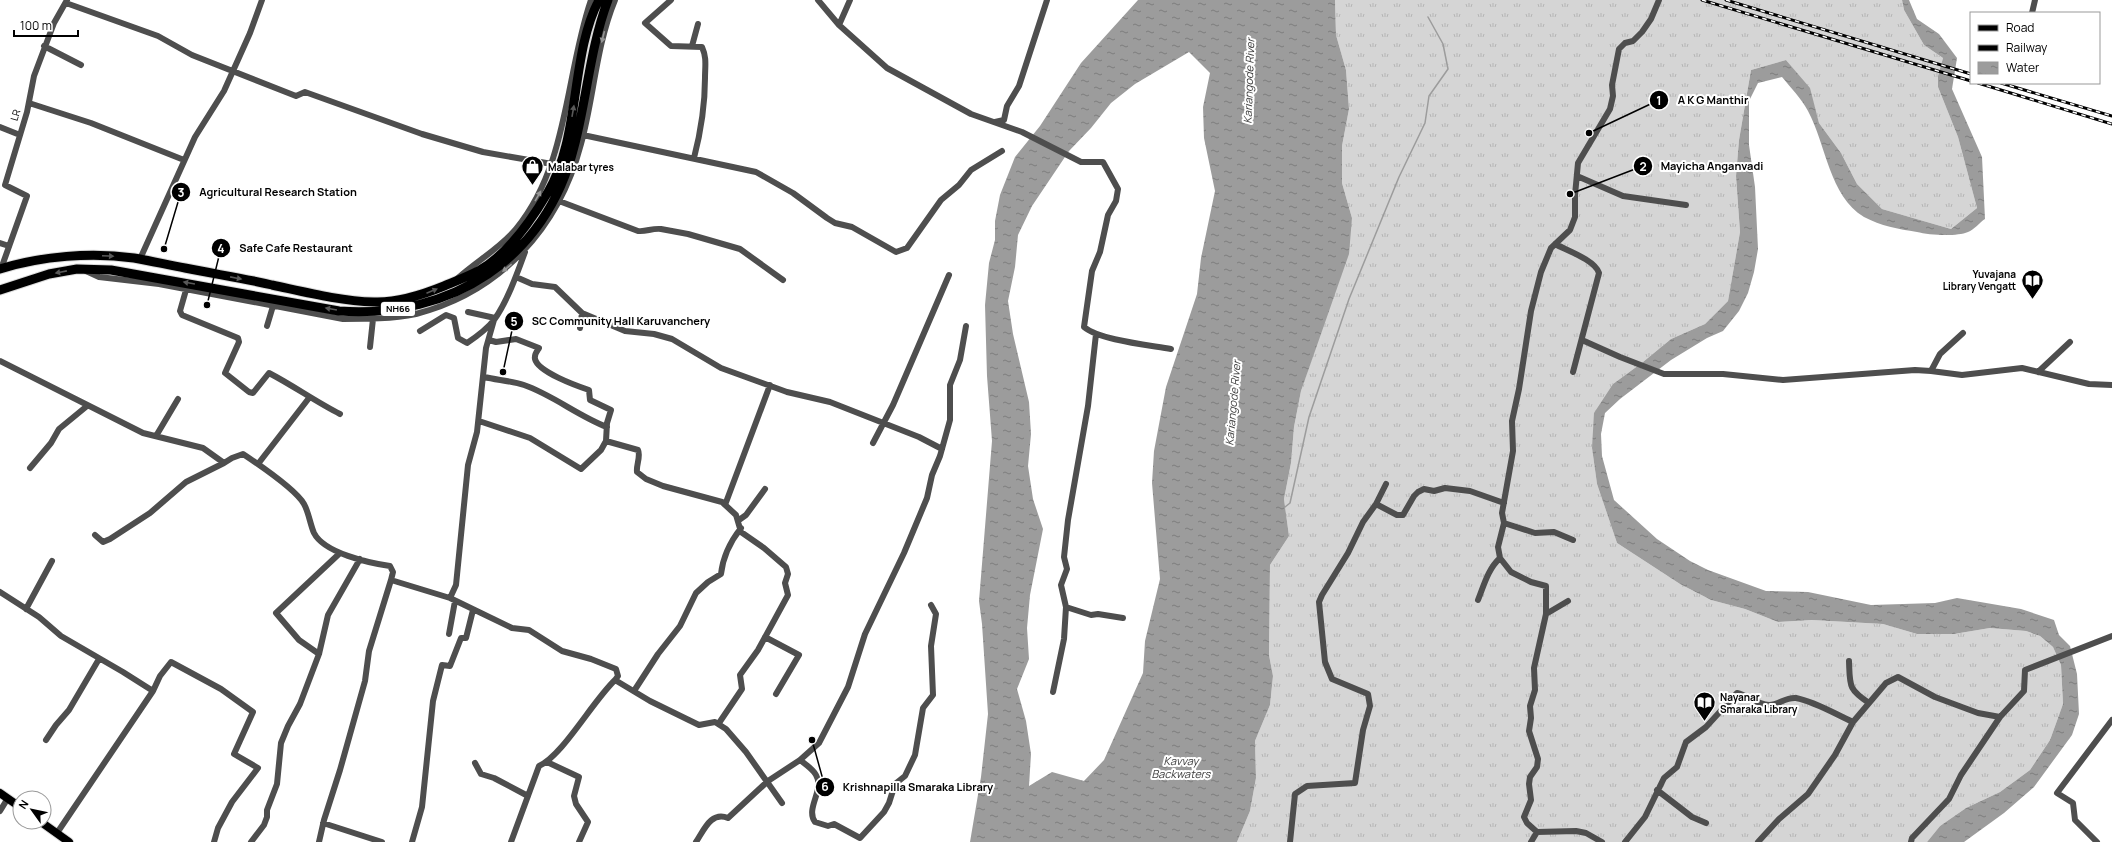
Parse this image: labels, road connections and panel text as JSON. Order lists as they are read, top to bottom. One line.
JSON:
{"streets":{"highway":["NH66"],"street":["LR"]},"crossings":[["LR","NH66"]],"water":["Kariangode River","Kavvay Backwaters"],"places":{"other":["A K G Manthir","Mayicha Anganvadi","Agricultural Research Station","Safe Cafe Restaurant","SC Community Hall Karuvanchery","Krishnapilla Smaraka Library"],"shop":["Malabar tyres"],"library":["Yuvajana Library Vengatt","Nayanar Smaraka Library"]},"legend":["Road","Railway","Water"],"scale_bar":"100 m","north":"top left"}
